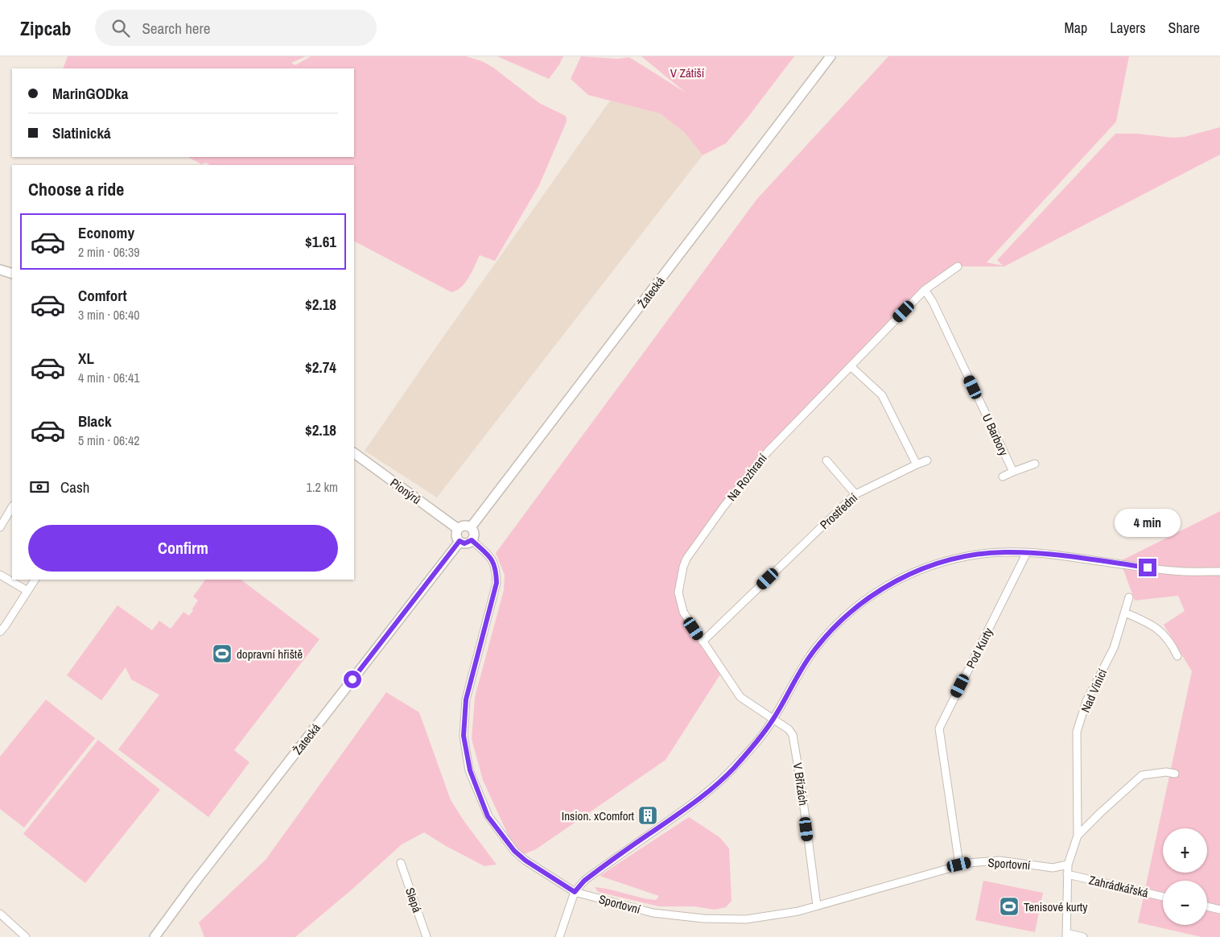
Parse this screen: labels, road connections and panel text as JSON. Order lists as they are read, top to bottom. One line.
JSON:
{"streets":{"street":["Žatecká","U Barbory","Na Rozhraní","Pionýrů","Prostřední","Pod Kurty","Nad Vinicí","V Břízách","Sportovní","Zahrádkářská","Slepá"]},"crossings":[["Žatecká","Pionýrů"],["Žatecká","Sportovní"],["U Barbory","Na Rozhraní"],["Na Rozhraní","Prostřední"],["Na Rozhraní","V Břízách"],["Pionýrů","Sportovní"],["Pod Kurty","Sportovní"],["V Břízách","Sportovní"]],"parks":["V Zátiší"],"places":{"sports":["dopravní hřiště","Tenisové kurty"],"building":["Insion. xComfort"]},"page":{"header":"Zipcab","search":"Search here","nav":["Map","Layers","Share"],"banner":["MarinGODka","Slatinická"],"heading":"Choose a ride","list":[{"name":"Economy","note":"2 min · 06:39","value":"$1.61"},{"name":"Comfort","note":"3 min · 06:40","value":"$2.18"},{"name":"XL","note":"4 min · 06:41","value":"$2.74"},{"name":"Black","note":"5 min · 06:42","value":"$2.18"}],"pay":["Cash","1.2 km"],"bubble":"4 min","buttons":"Confirm","map_buttons":["+","−"]}}
